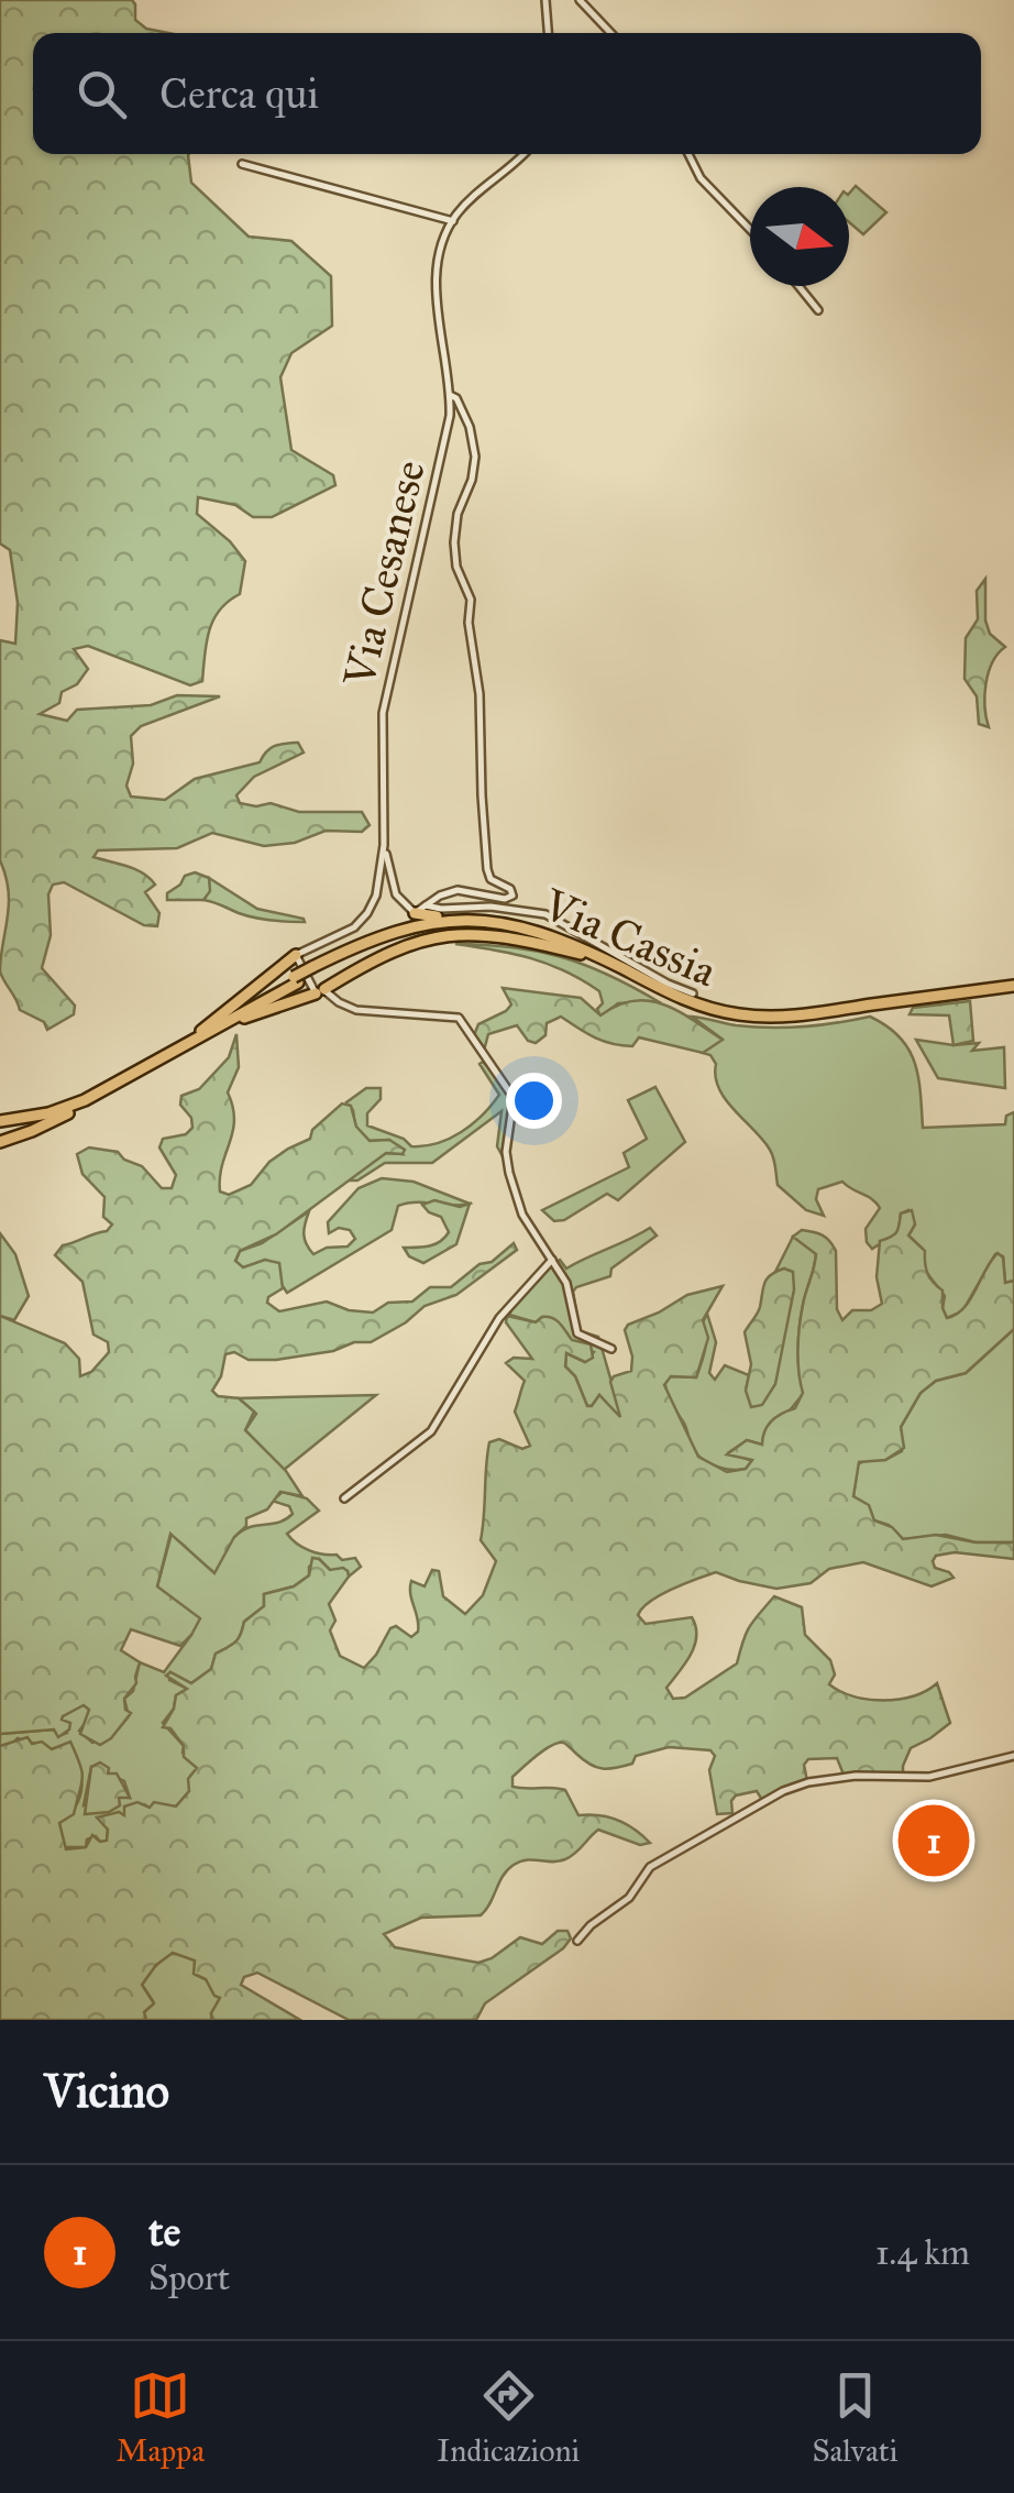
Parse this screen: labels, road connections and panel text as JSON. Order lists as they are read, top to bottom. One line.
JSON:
{"streets":{"highway":["Via Cassia"],"street":["Via Cesanese"]},"north":"right","page":{"search":"Cerca qui","pins":"1","heading":"Vicino","list":[{"mark":"1","name":"te","note":"Sport","value":"1.4 km"}],"nav":["Mappa","Indicazioni","Salvati"]}}
